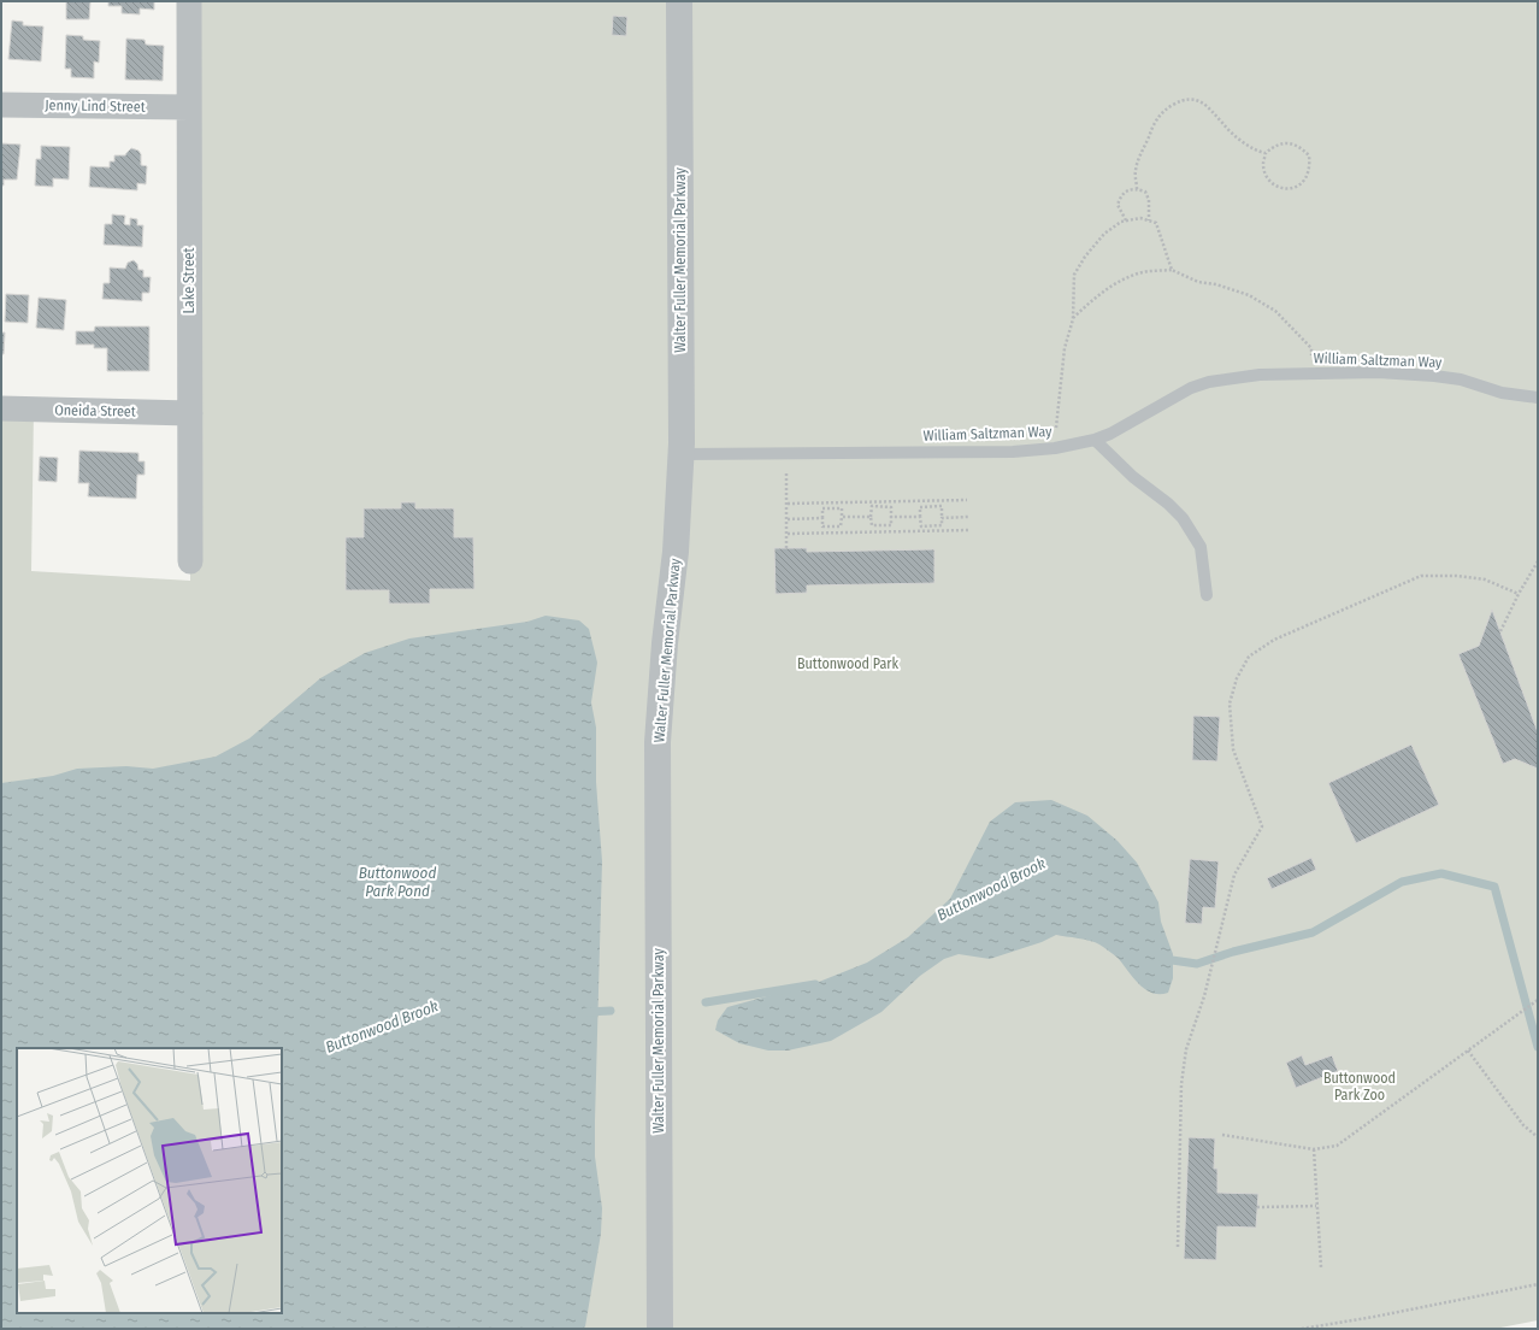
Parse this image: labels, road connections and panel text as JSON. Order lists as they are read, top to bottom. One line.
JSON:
{"streets":{"street":["Jenny Lind Street","Walter Fuller Memorial Parkway","Lake Street","Oneida Street"],"lane":["William Saltzman Way"]},"crossings":[["Jenny Lind Street","Lake Street"],["Walter Fuller Memorial Parkway","William Saltzman Way"],["Lake Street","Oneida Street"]],"water":["Buttonwood Park Pond","Buttonwood Brook"],"parks":["Buttonwood Park","Buttonwood Park Zoo"]}
